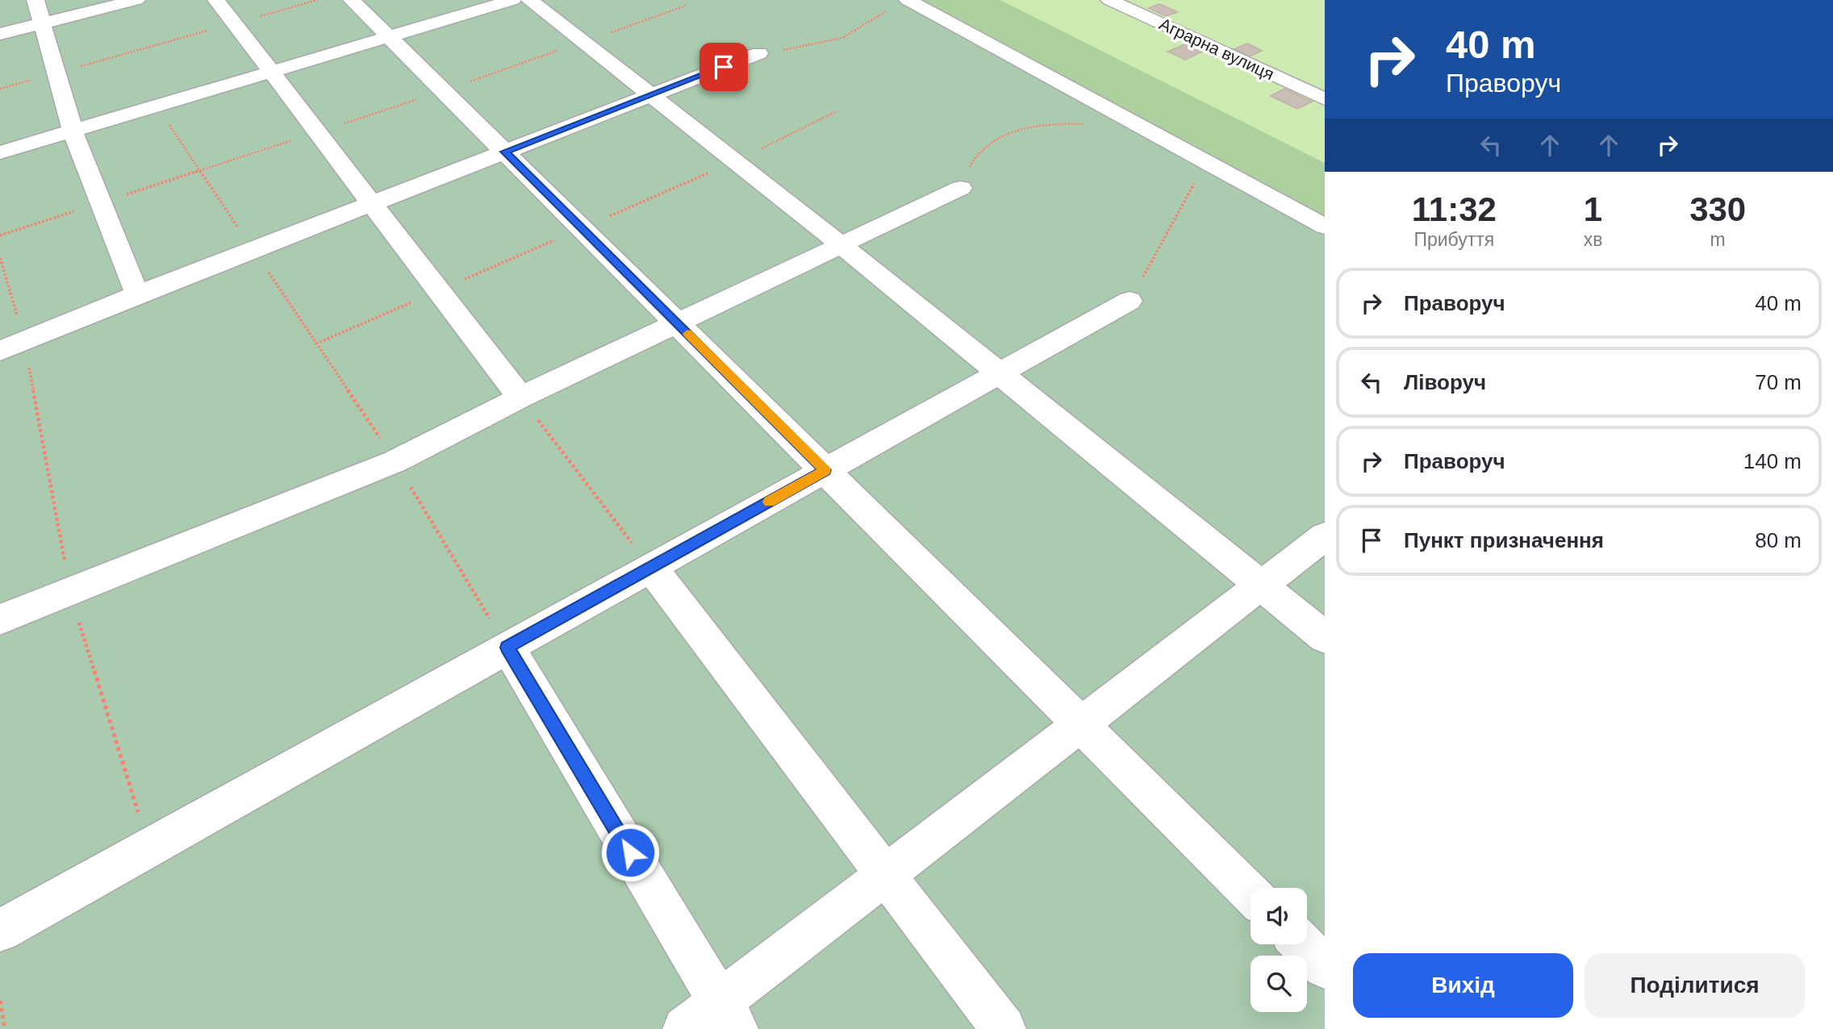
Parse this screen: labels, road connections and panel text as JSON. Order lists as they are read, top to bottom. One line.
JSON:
{"streets":{"lane":["Аграрна вулиця"]},"page":{"turn":["40 m","Праворуч"],"eta":["11:32","Прибуття","1","хв","330","m"],"list":[{"name":"Праворуч","value":"40 m"},{"name":"Ліворуч","value":"70 m"},{"name":"Праворуч","value":"140 m"},{"name":"Пункт призначення","value":"80 m"}],"buttons":["Вихід","Поділитися"]}}
